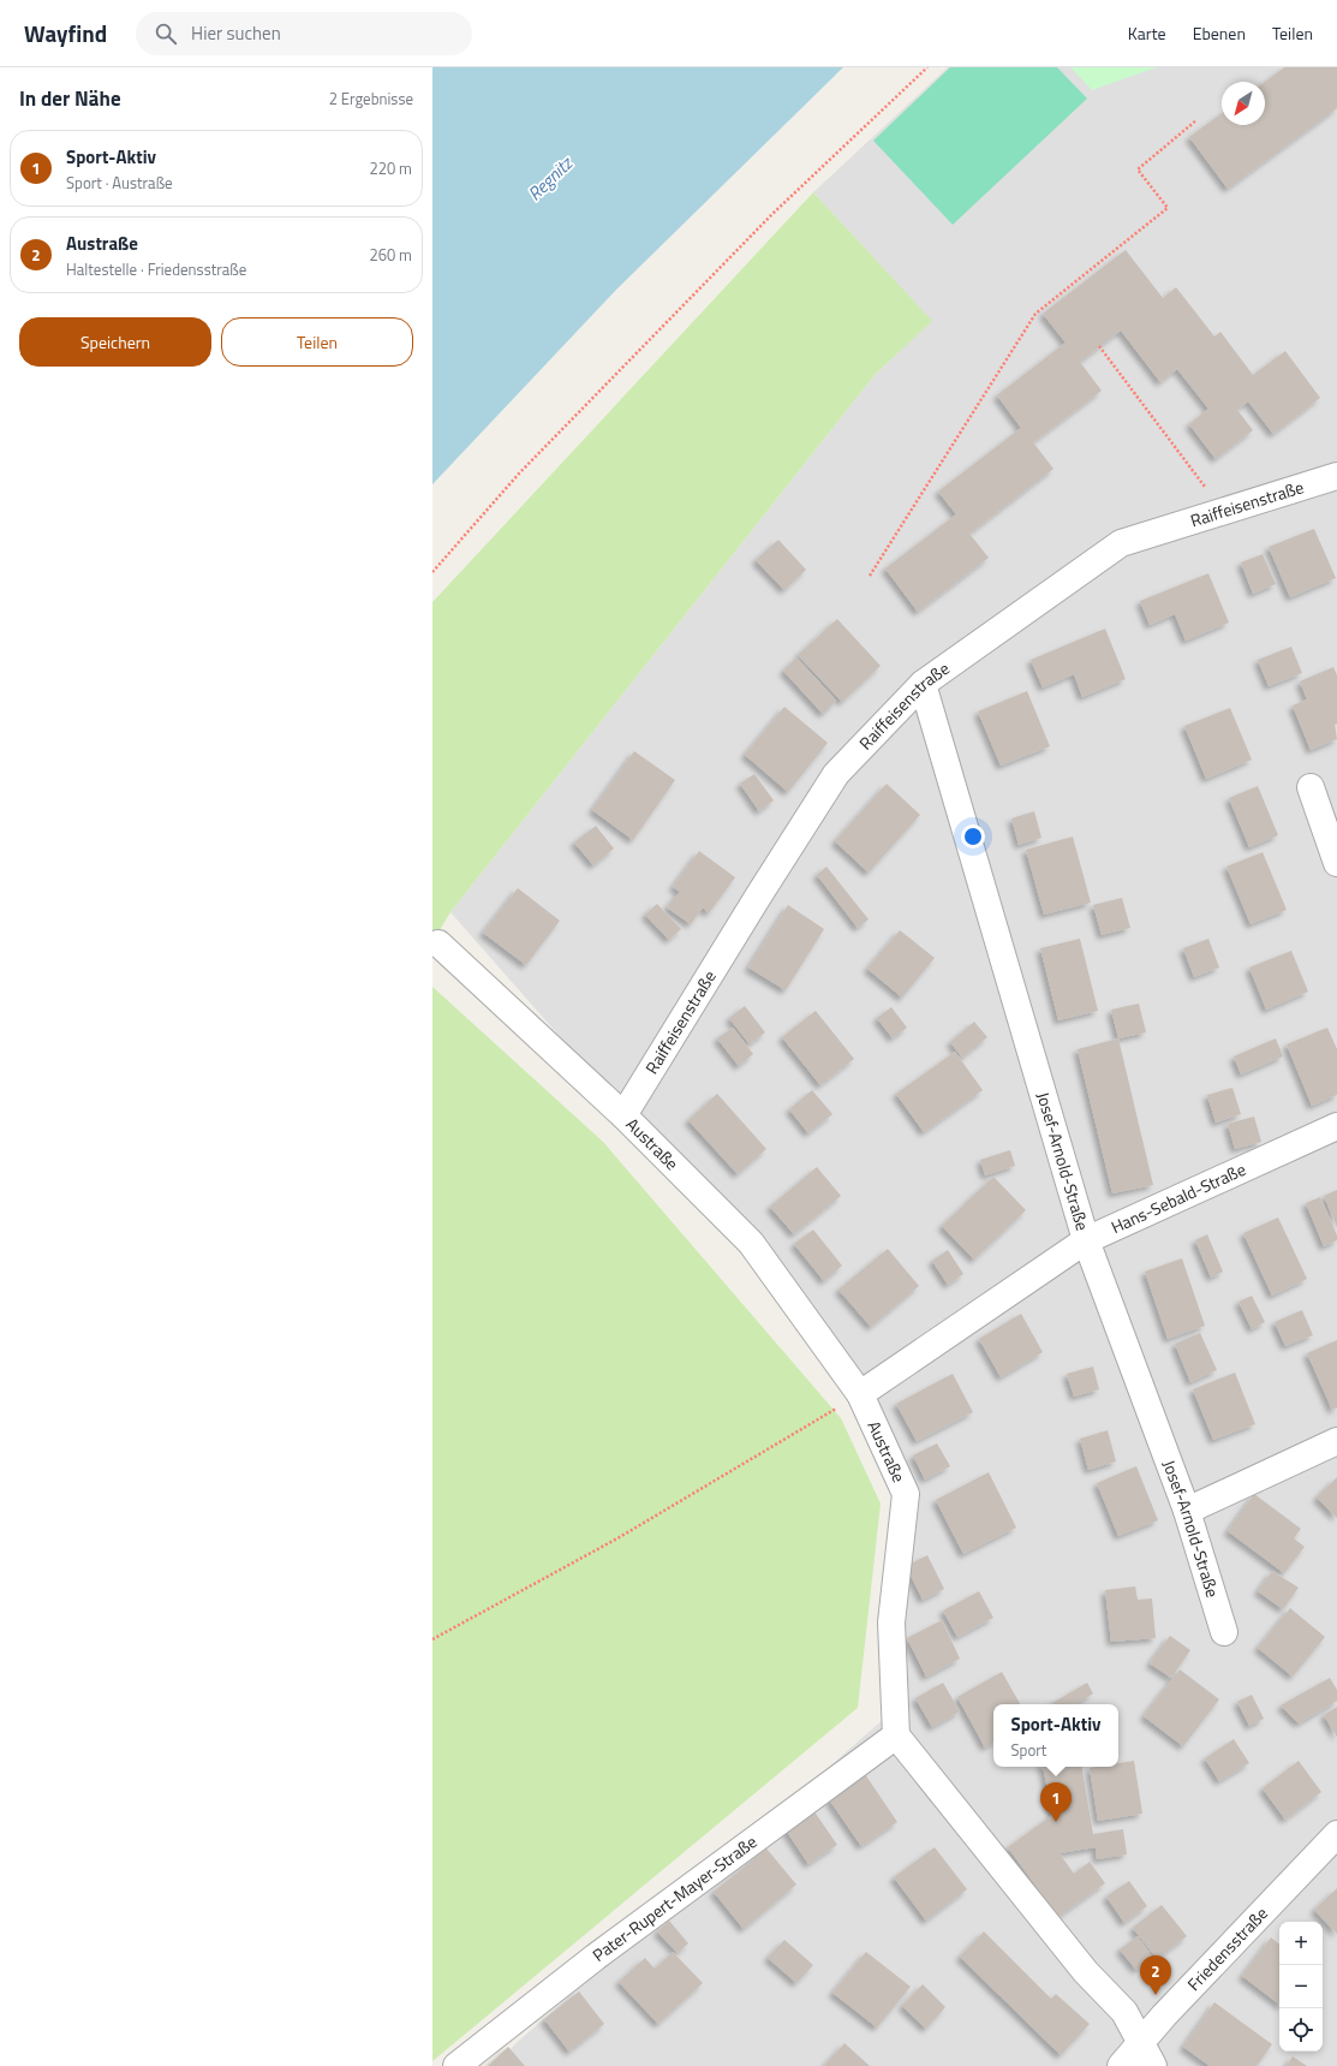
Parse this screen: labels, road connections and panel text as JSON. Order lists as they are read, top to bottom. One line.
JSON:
{"streets":{"street":["Raiffeisenstraße","Austraße","Josef-Arnold-Straße","Hans-Sebald-Straße","Pater-Rupert-Mayer-Straße","Friedensstraße"]},"crossings":[["Raiffeisenstraße","Austraße"],["Raiffeisenstraße","Josef-Arnold-Straße"],["Austraße","Hans-Sebald-Straße"],["Austraße","Pater-Rupert-Mayer-Straße"],["Josef-Arnold-Straße","Hans-Sebald-Straße"]],"water":["Regnitz"],"north":"bottom left","page":{"header":"Wayfind","search":"Hier suchen","nav":["Karte","Ebenen","Teilen"],"heading":["In der Nähe","2 Ergebnisse"],"list":[{"mark":"1","name":"Sport-Aktiv","note":"Sport · Austraße","value":"220 m"},{"mark":"2","name":"Austraße","note":"Haltestelle · Friedensstraße","value":"260 m"}],"buttons":["Speichern","Teilen"],"popup":["Sport-Aktiv","Sport"],"pins":["1","2"],"map_buttons":["+","−"]}}
